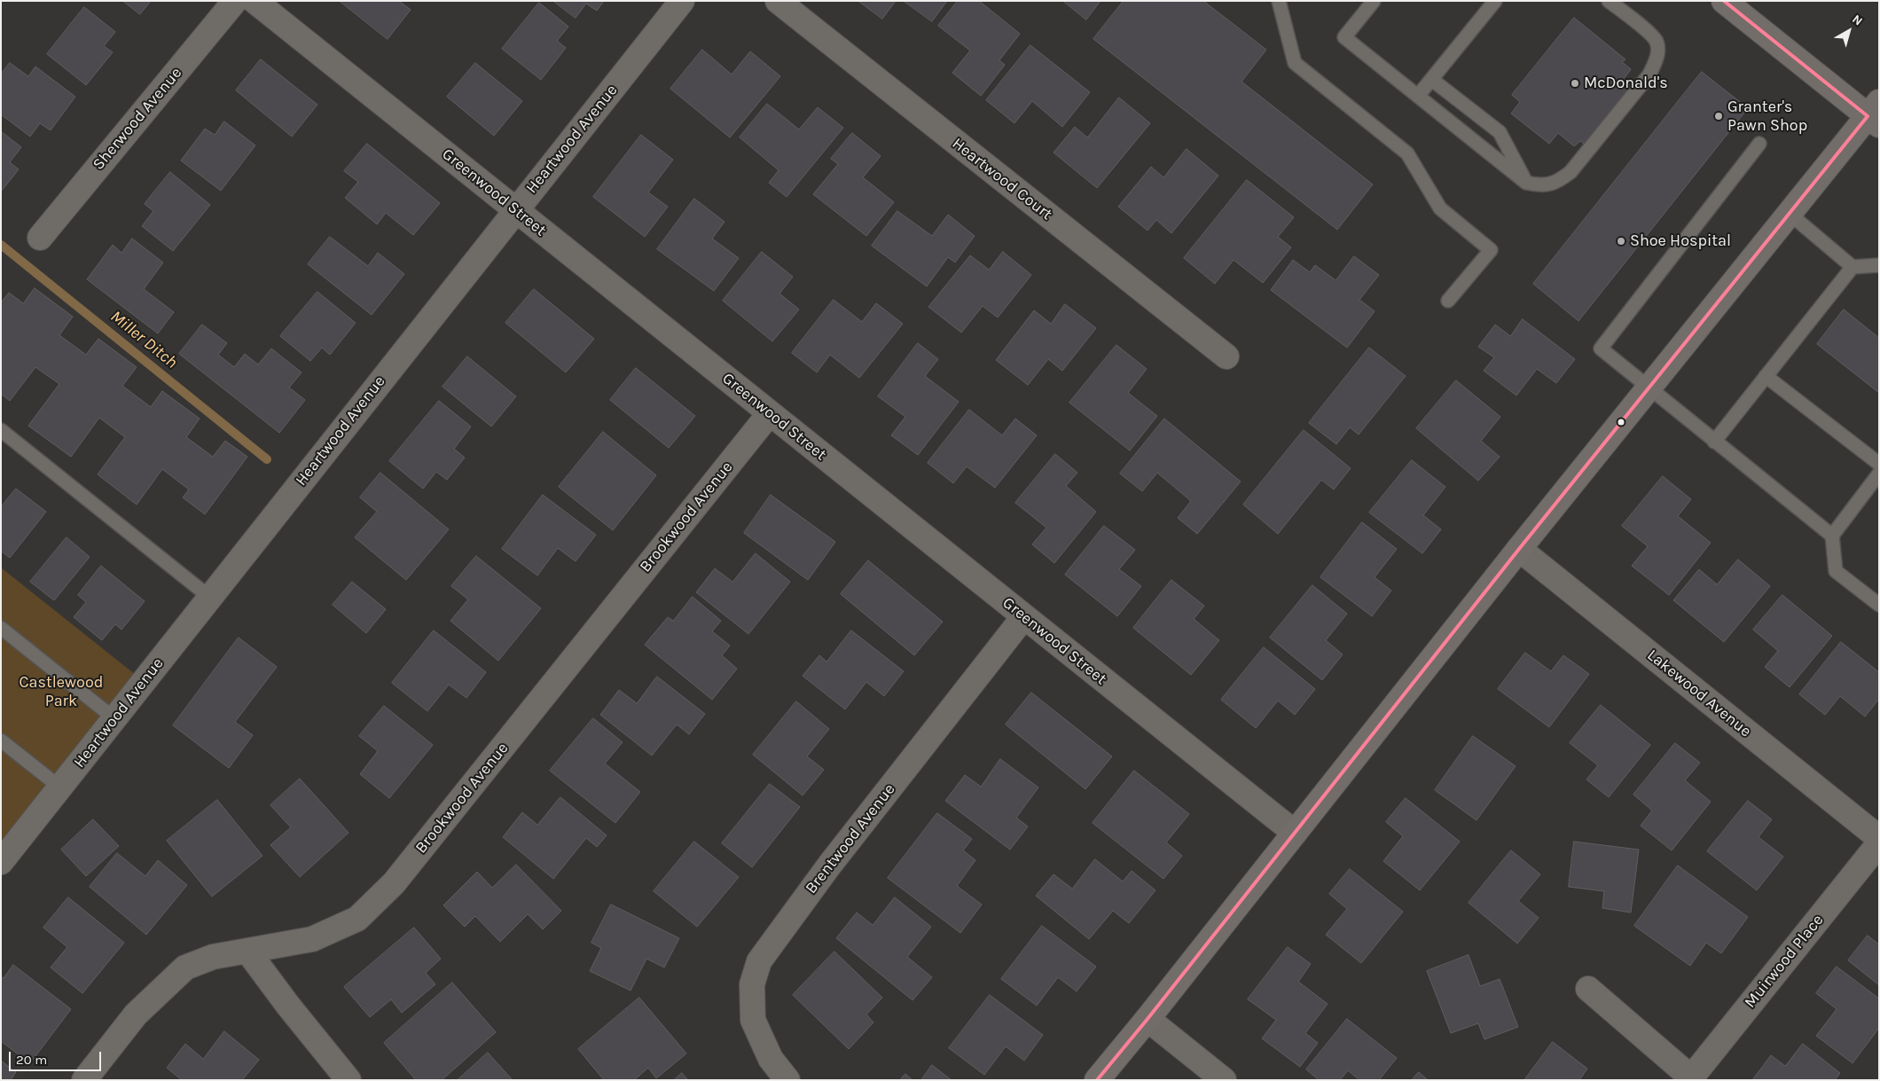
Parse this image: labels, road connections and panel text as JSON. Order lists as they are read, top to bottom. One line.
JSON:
{"streets":{"street":["Sherwood Avenue","Heartwood Avenue","Heartwood Court","Greenwood Street","Brookwood Avenue","Lakewood Avenue","Brentwood Avenue","Muirwood Place"]},"crossings":[["Heartwood Avenue","Greenwood Street"],["Greenwood Street","Brookwood Avenue"],["Greenwood Street","Brentwood Avenue"]],"water":["Miller Ditch"],"parks":["Castlewood Park"],"places":["McDonald's","Granter's Pawn Shop","Shoe Hospital"],"scale_bar":"20 m","north":"top right"}
